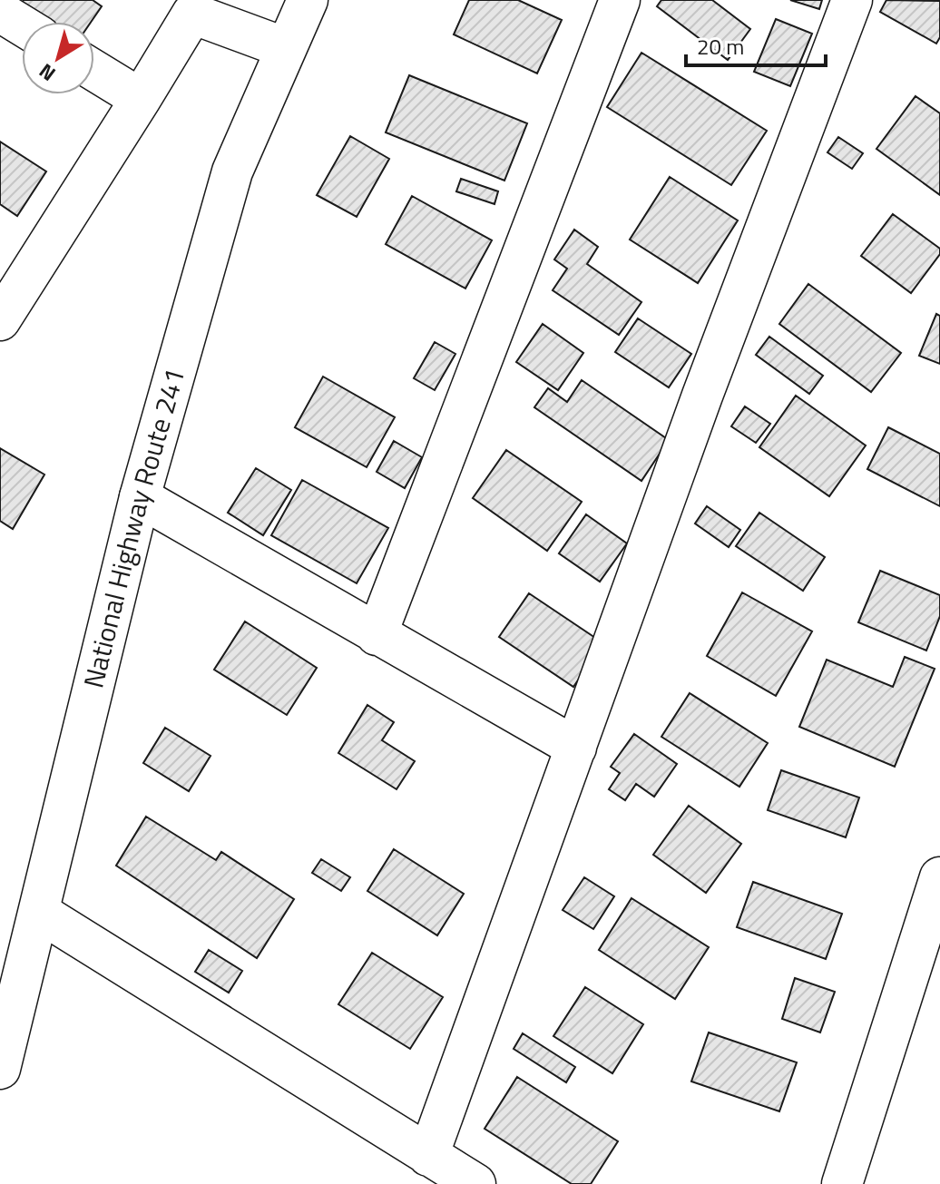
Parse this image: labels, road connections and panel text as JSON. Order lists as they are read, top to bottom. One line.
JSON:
{"streets":{"main road":["National Highway Route 241"]},"scale_bar":"20 m","north":"bottom left"}
